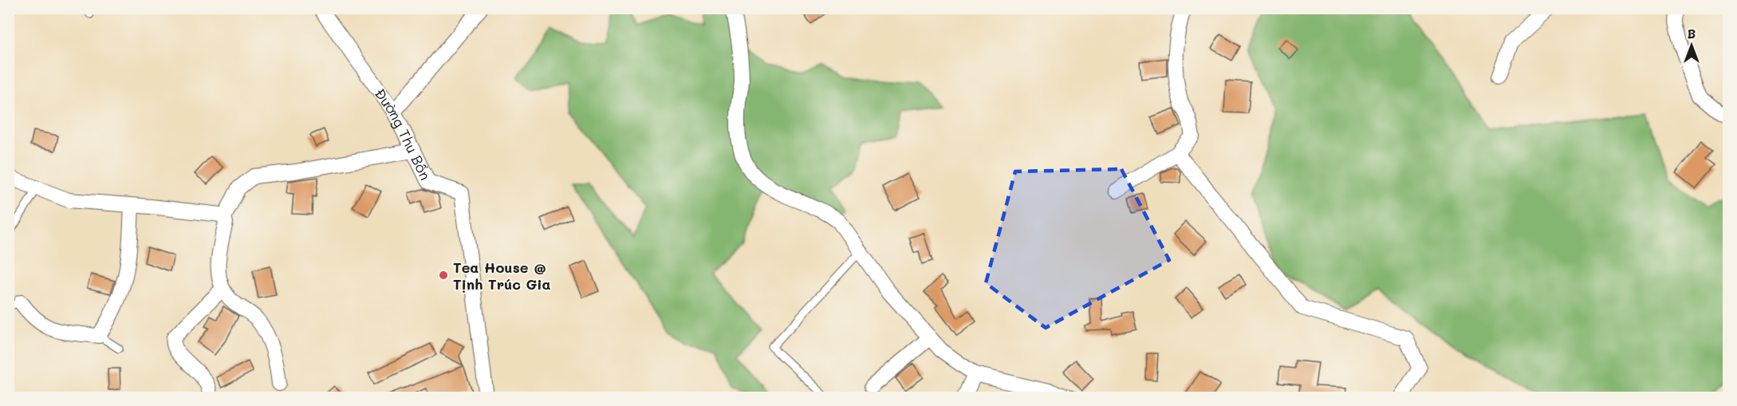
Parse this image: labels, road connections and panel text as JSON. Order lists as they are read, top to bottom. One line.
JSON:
{"streets":{"street":["Đường Thu Bồn"]},"places":["Tea House @ Tịnh Trúc Gia"],"north":"top"}
